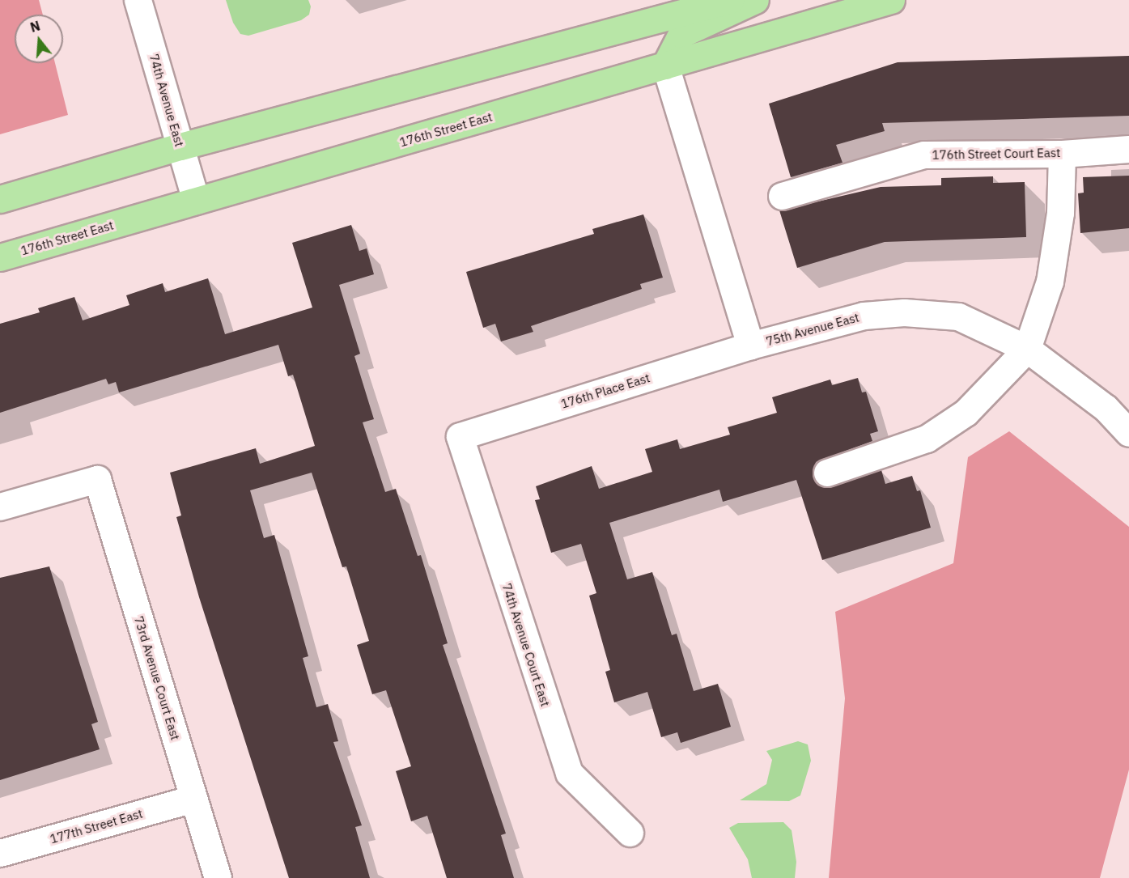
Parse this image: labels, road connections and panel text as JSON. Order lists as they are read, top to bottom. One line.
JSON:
{"streets":{"main road":["176th Street East"],"street":["74th Avenue East","176th Street Court East","75th Avenue East","176th Place East","74th Avenue Court East","73rd Avenue Court East","177th Street East"]},"crossings":[["74th Avenue East","176th Street East"],["176th Street East","75th Avenue East"],["75th Avenue East","176th Place East"],["176th Place East","74th Avenue Court East"],["73rd Avenue Court East","177th Street East"]],"north":"top"}
